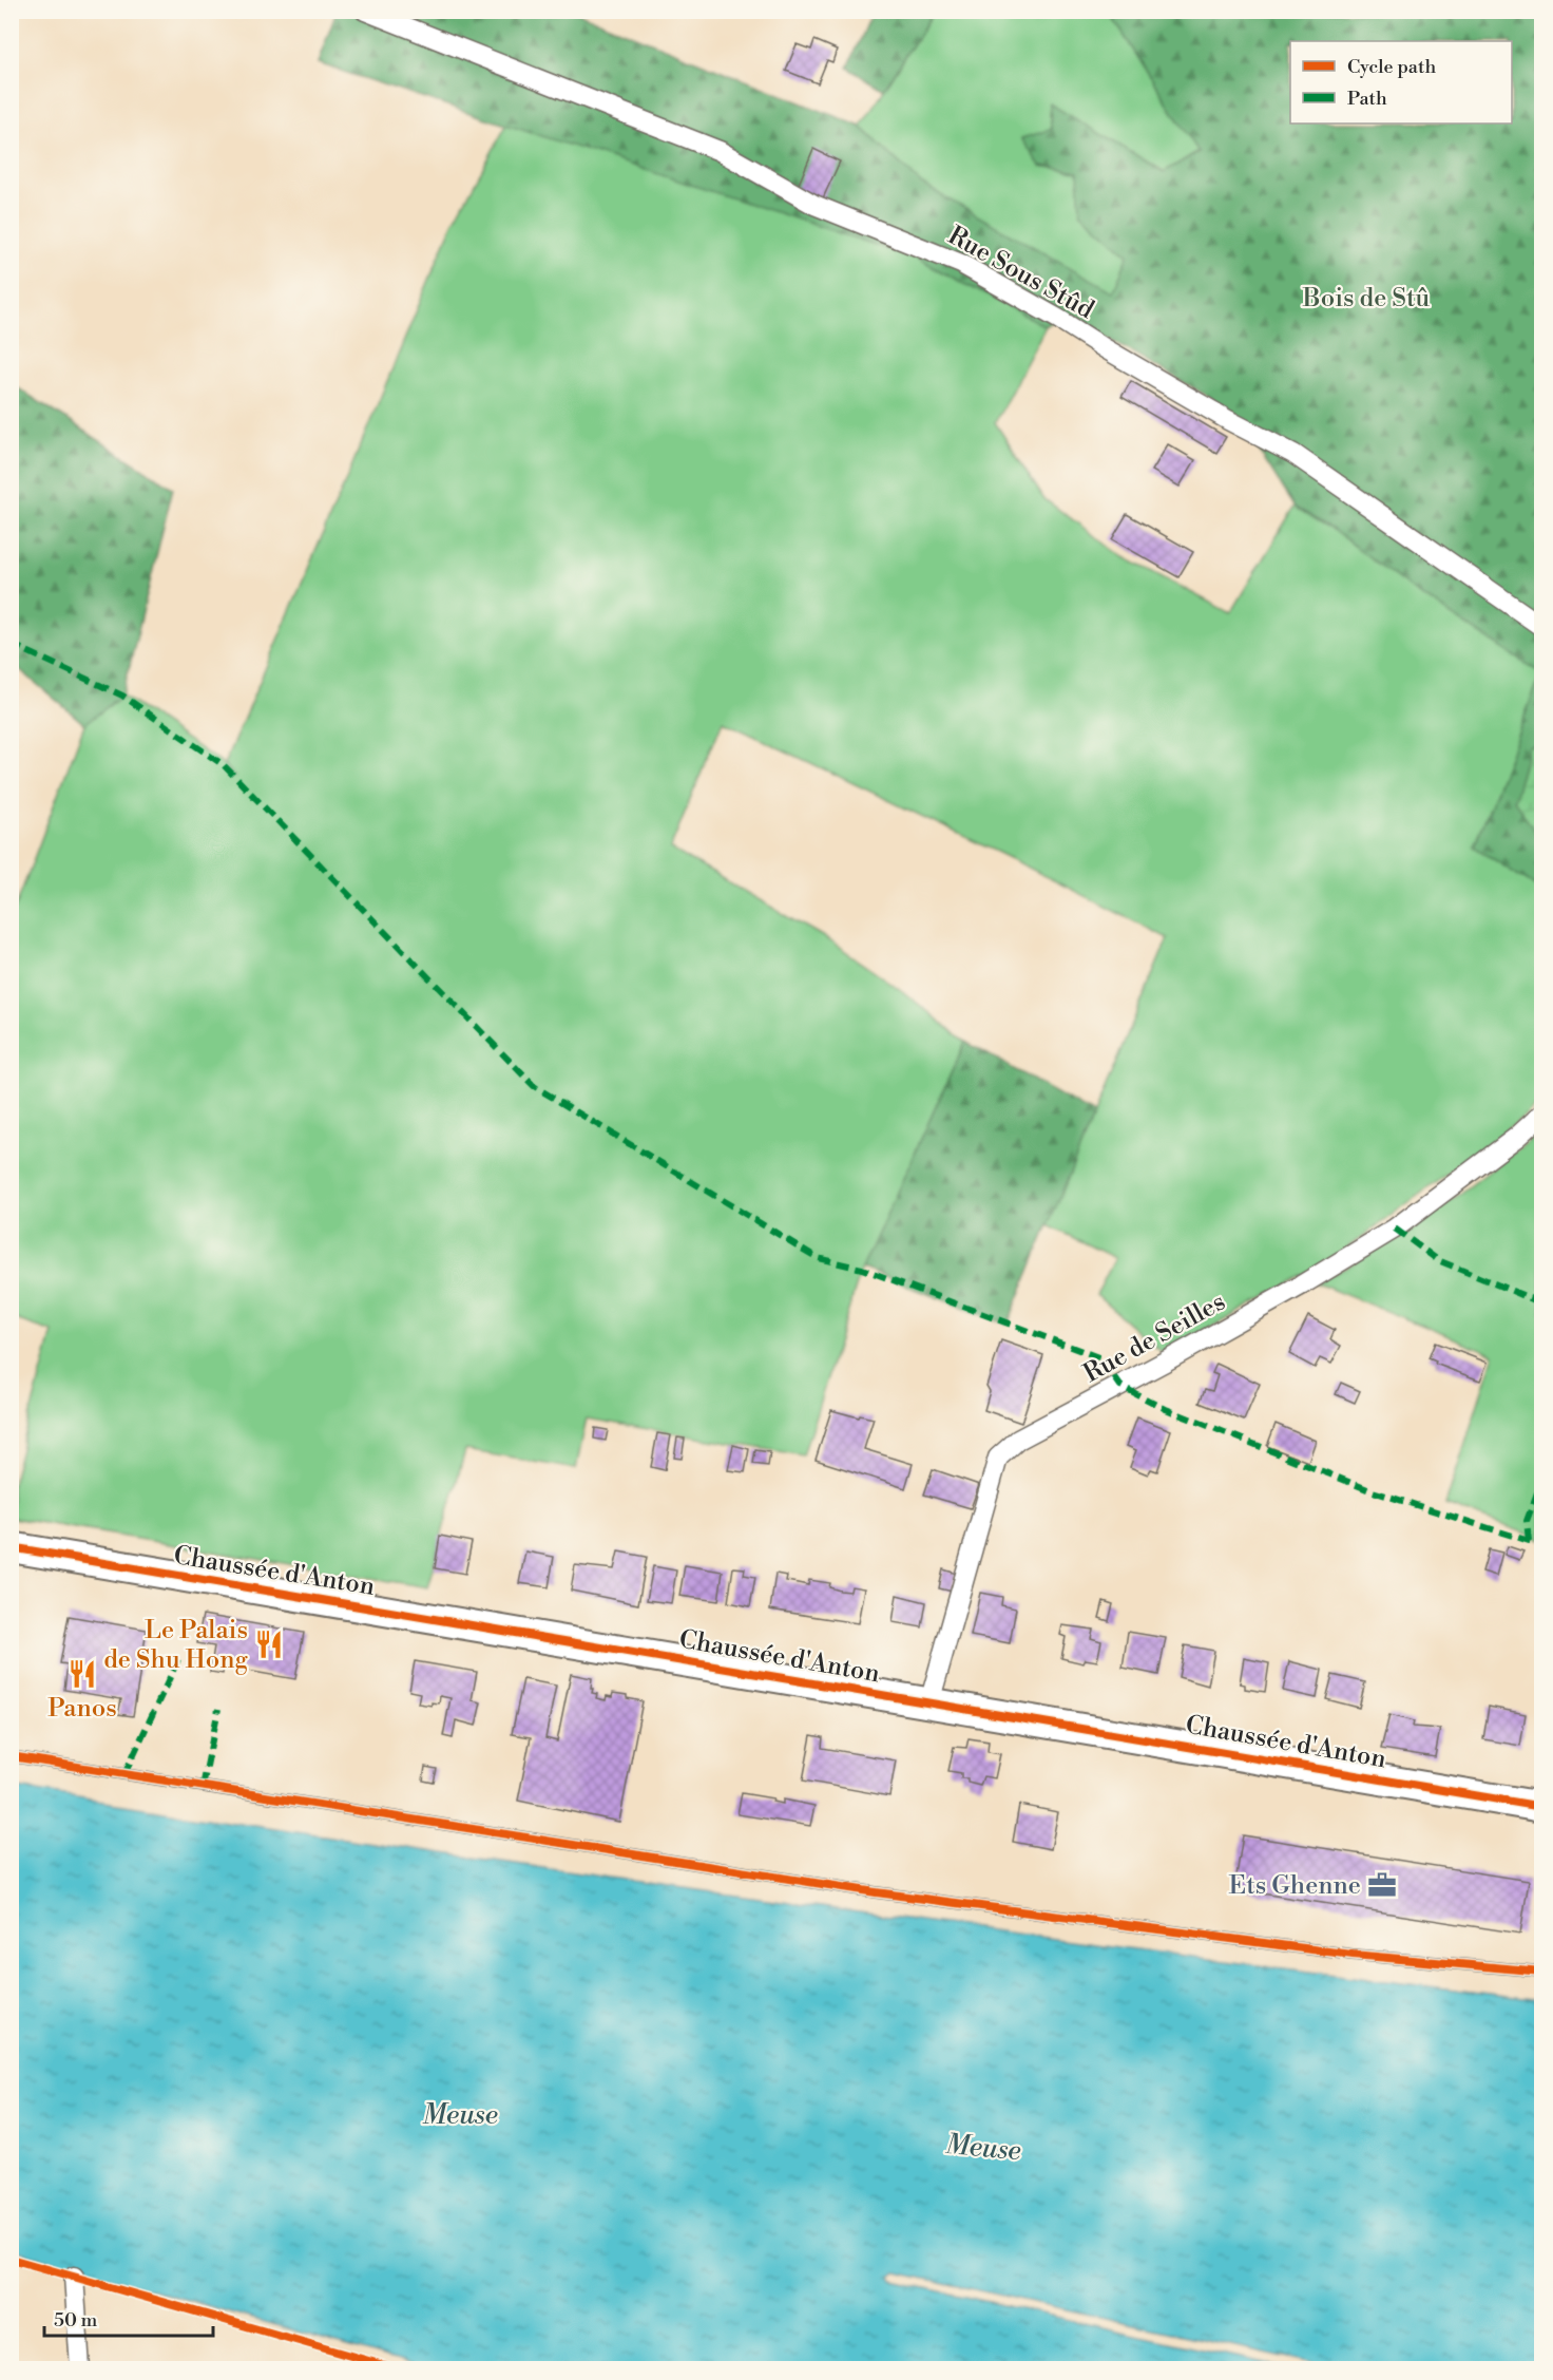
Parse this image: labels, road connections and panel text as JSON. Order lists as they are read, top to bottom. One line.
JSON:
{"streets":{"main road":["Chaussée d'Anton"],"street":["Rue Sous Stûd","Rue de Seilles"]},"crossings":[["Rue de Seilles","Chaussée d'Anton"]],"water":["Meuse"],"parks":["Bois de Stû"],"places":{"restaurant":["Le Palais de Shu Hong","Panos"],"office":["Ets Ghenne"]},"legend":["Cycle path","Path"],"scale_bar":"50 m"}
